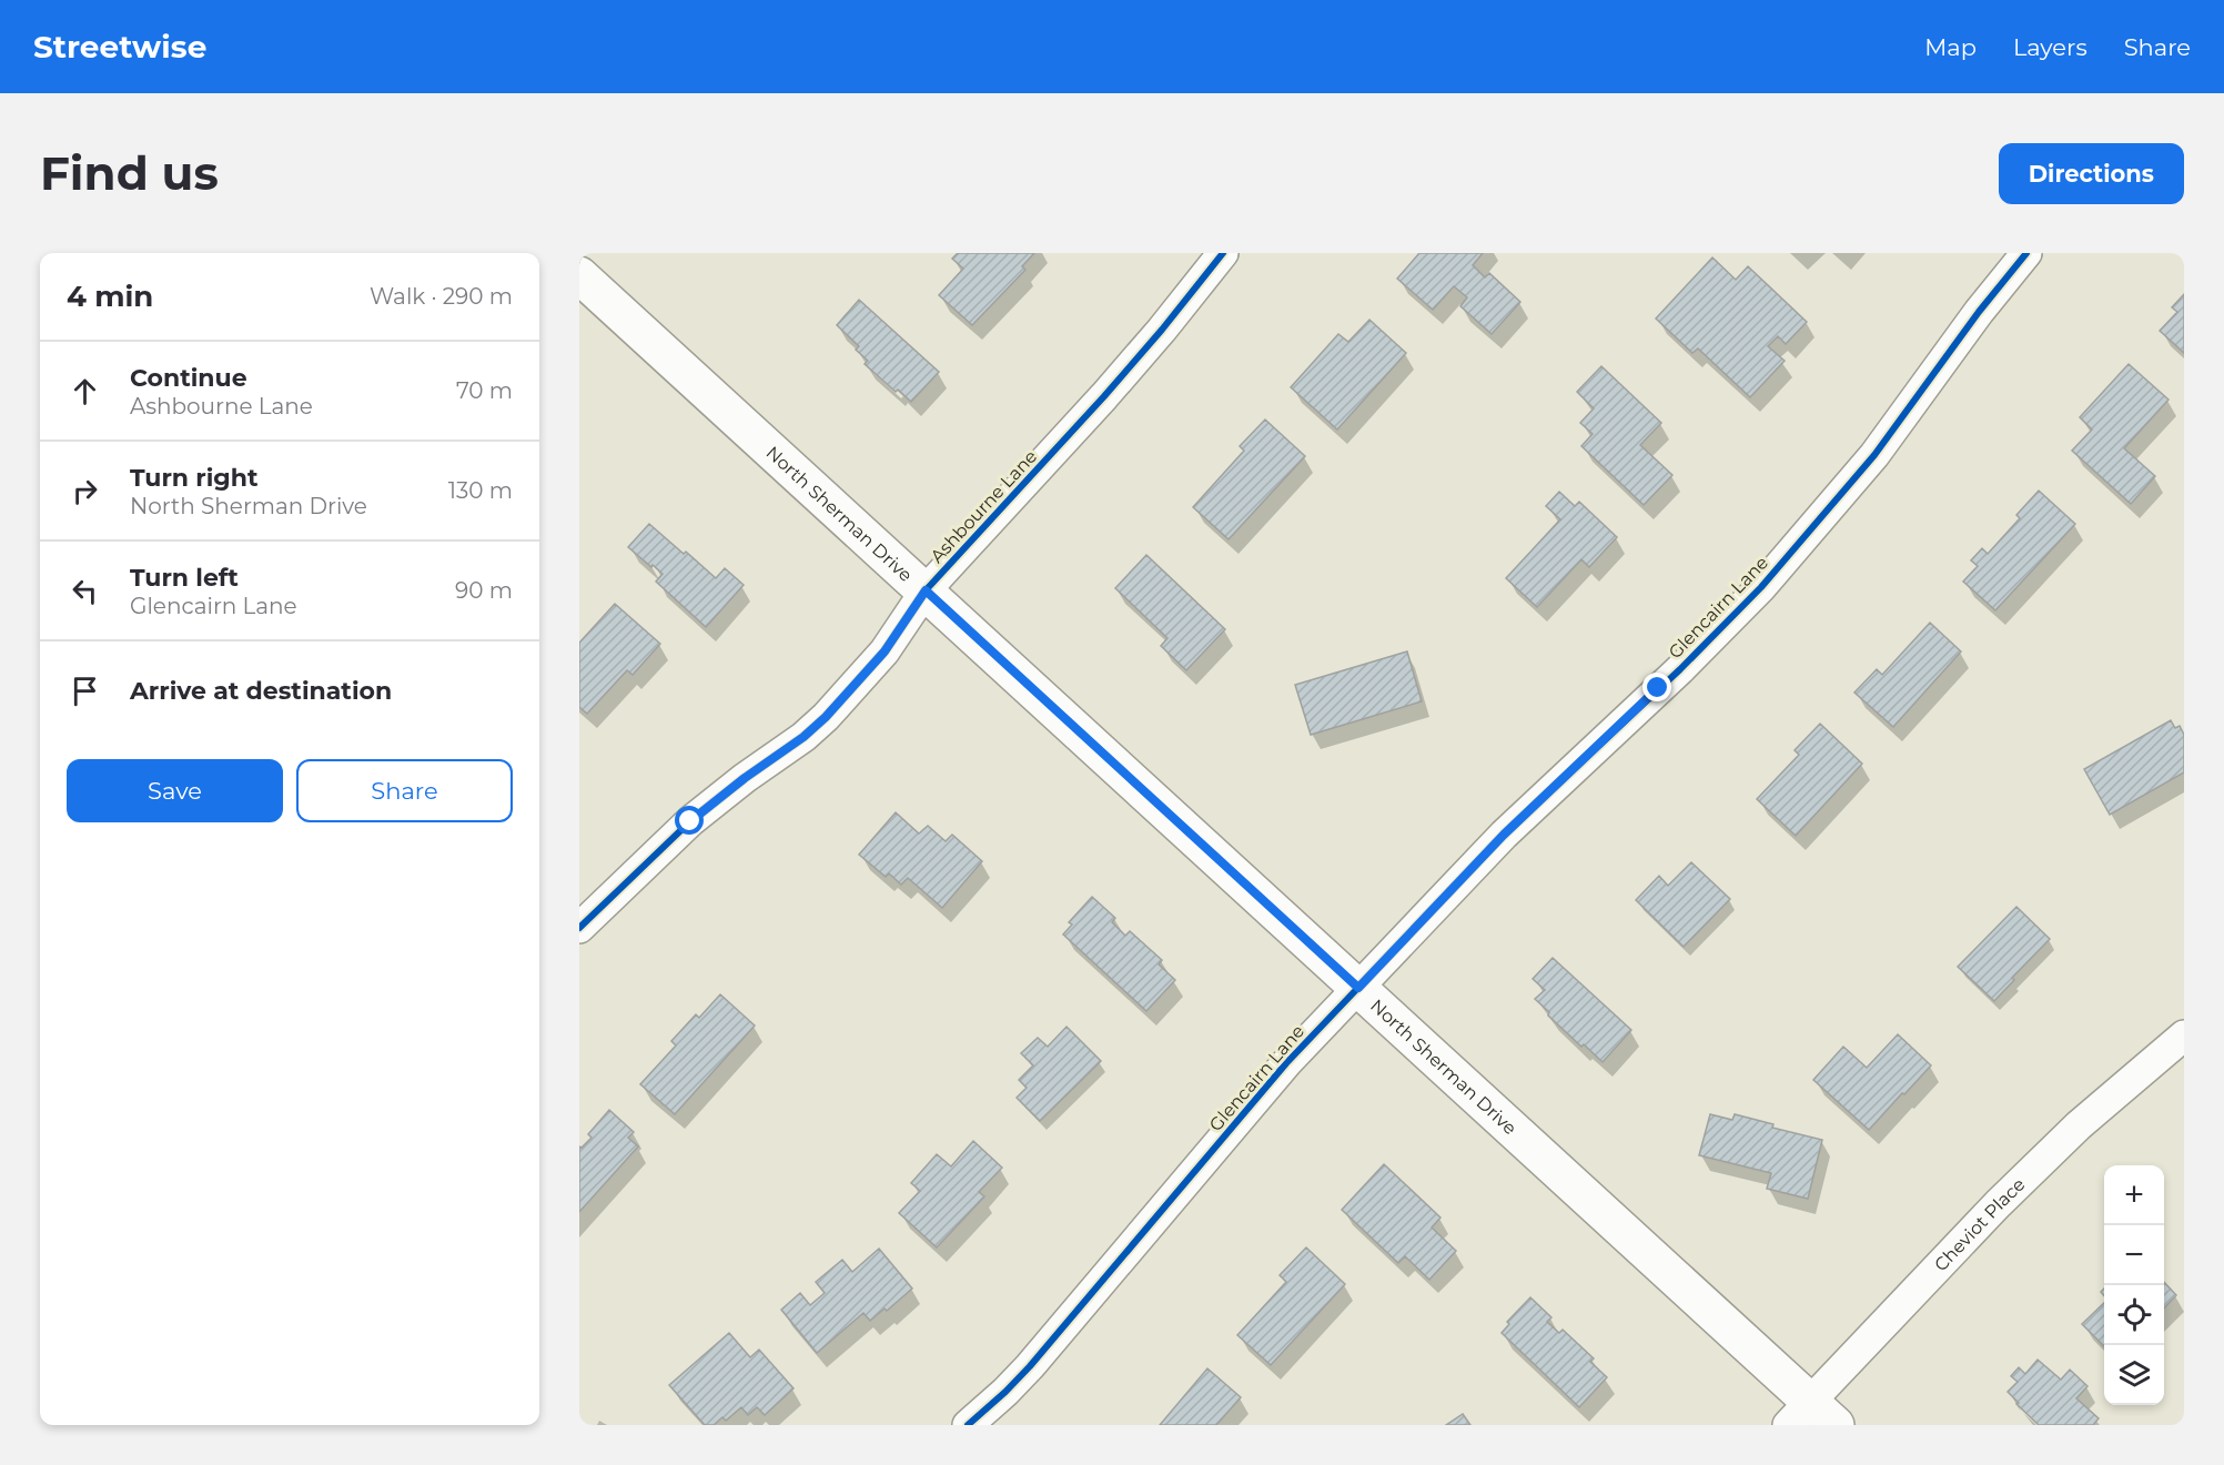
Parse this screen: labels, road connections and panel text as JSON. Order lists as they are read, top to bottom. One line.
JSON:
{"streets":{"main road":["North Sherman Drive"],"street":["Ashbourne Lane","Glencairn Lane","Cheviot Place"]},"crossings":[["Ashbourne Lane","North Sherman Drive"],["North Sherman Drive","Glencairn Lane"],["North Sherman Drive","Cheviot Place"]],"page":{"header":"Streetwise","nav":["Map","Layers","Share"],"buttons":["Directions",["Save","Share"]],"title":"Find us","heading":["4 min","Walk · 290 m"],"list":[["Continue","Ashbourne Lane","70 m"],["Turn right","North Sherman Drive","130 m"],["Turn left","Glencairn Lane","90 m"],"Arrive at destination"],"map_buttons":["+","−"]}}
